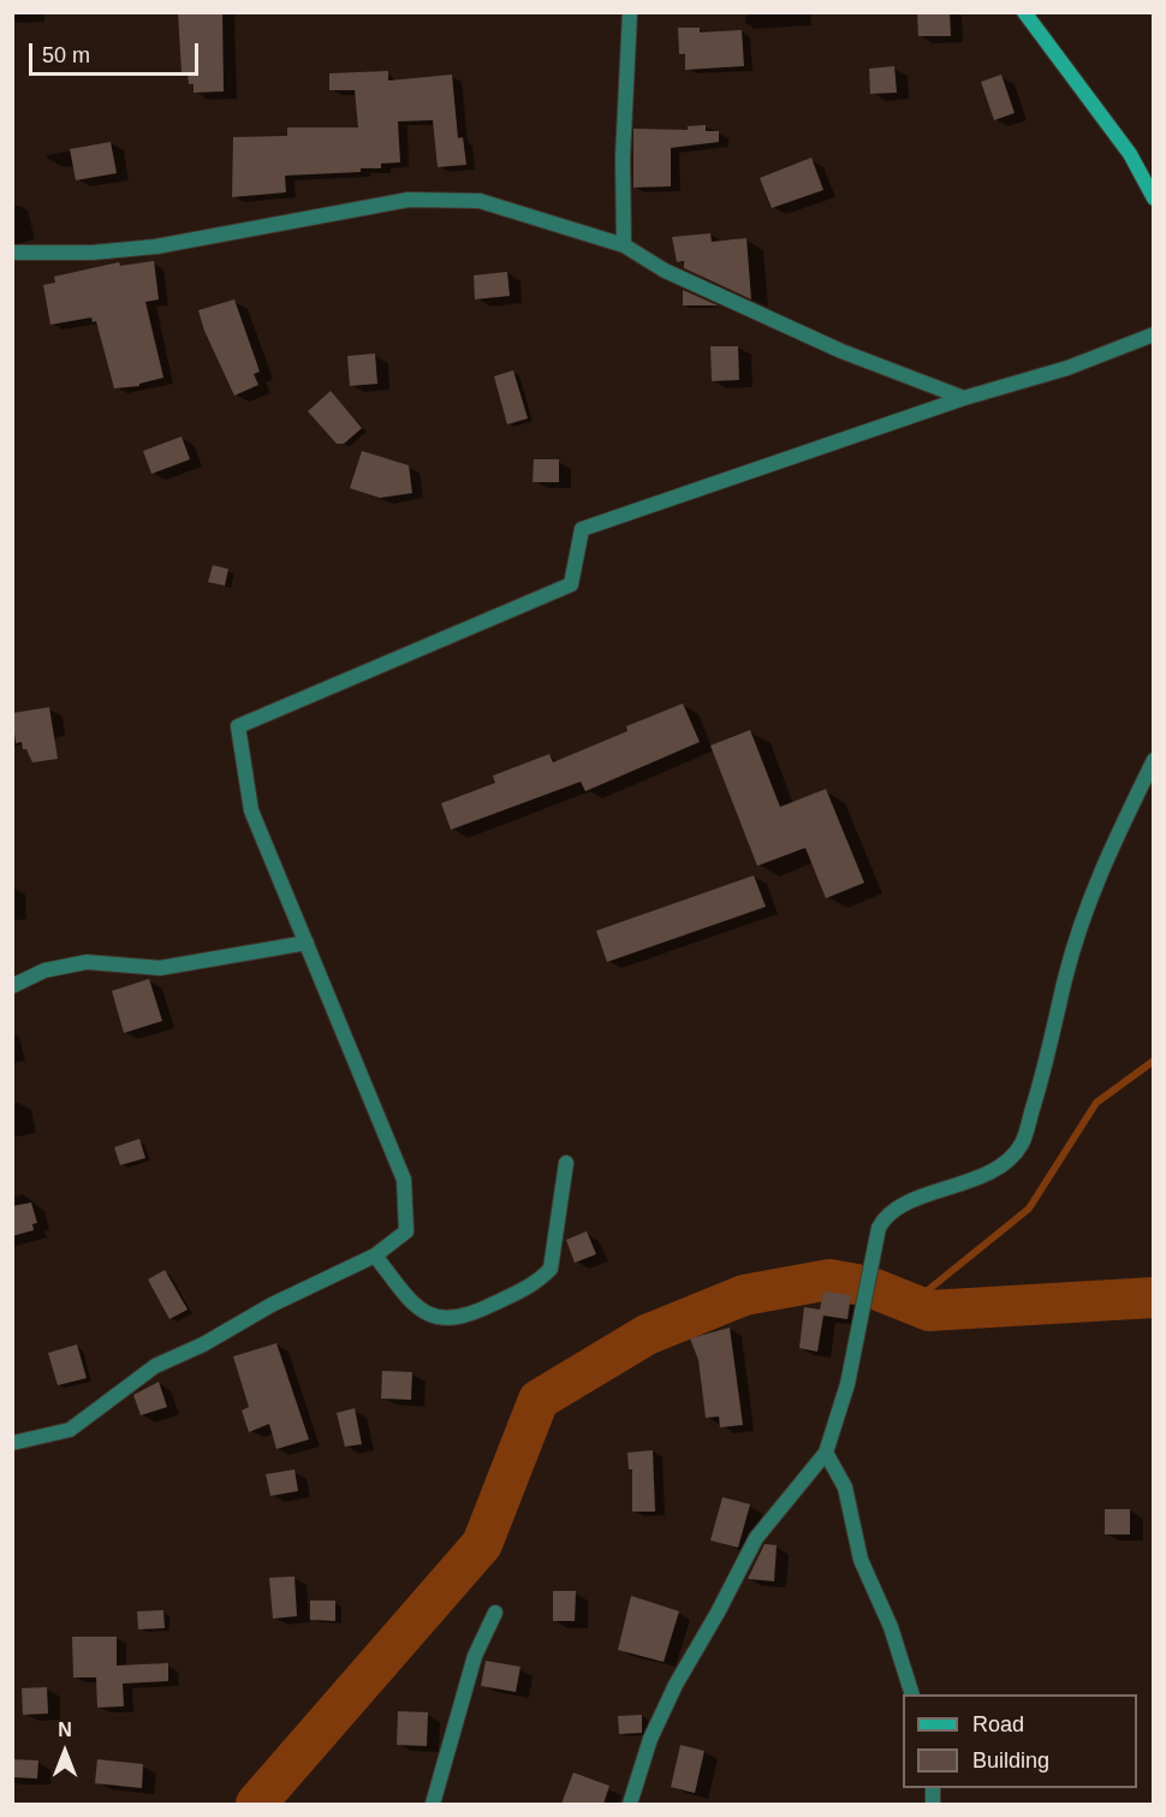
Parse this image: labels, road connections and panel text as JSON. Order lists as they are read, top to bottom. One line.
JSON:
{"legend":["Road","Building"],"scale_bar":"50 m","north":"top"}
